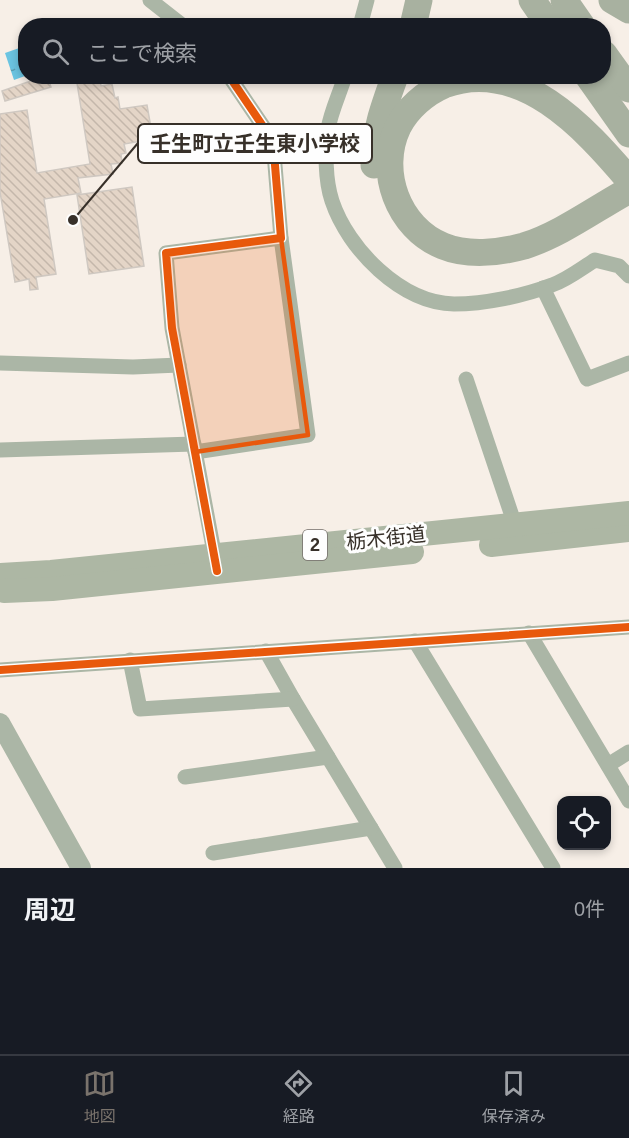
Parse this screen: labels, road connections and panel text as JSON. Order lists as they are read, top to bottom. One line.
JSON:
{"streets":{"main road":["栃木街道","2"]},"places":["壬生町立壬生東小学校"],"page":{"search":"ここで検索","heading":["周辺","0件"],"nav":["地図","経路","保存済み"]}}
